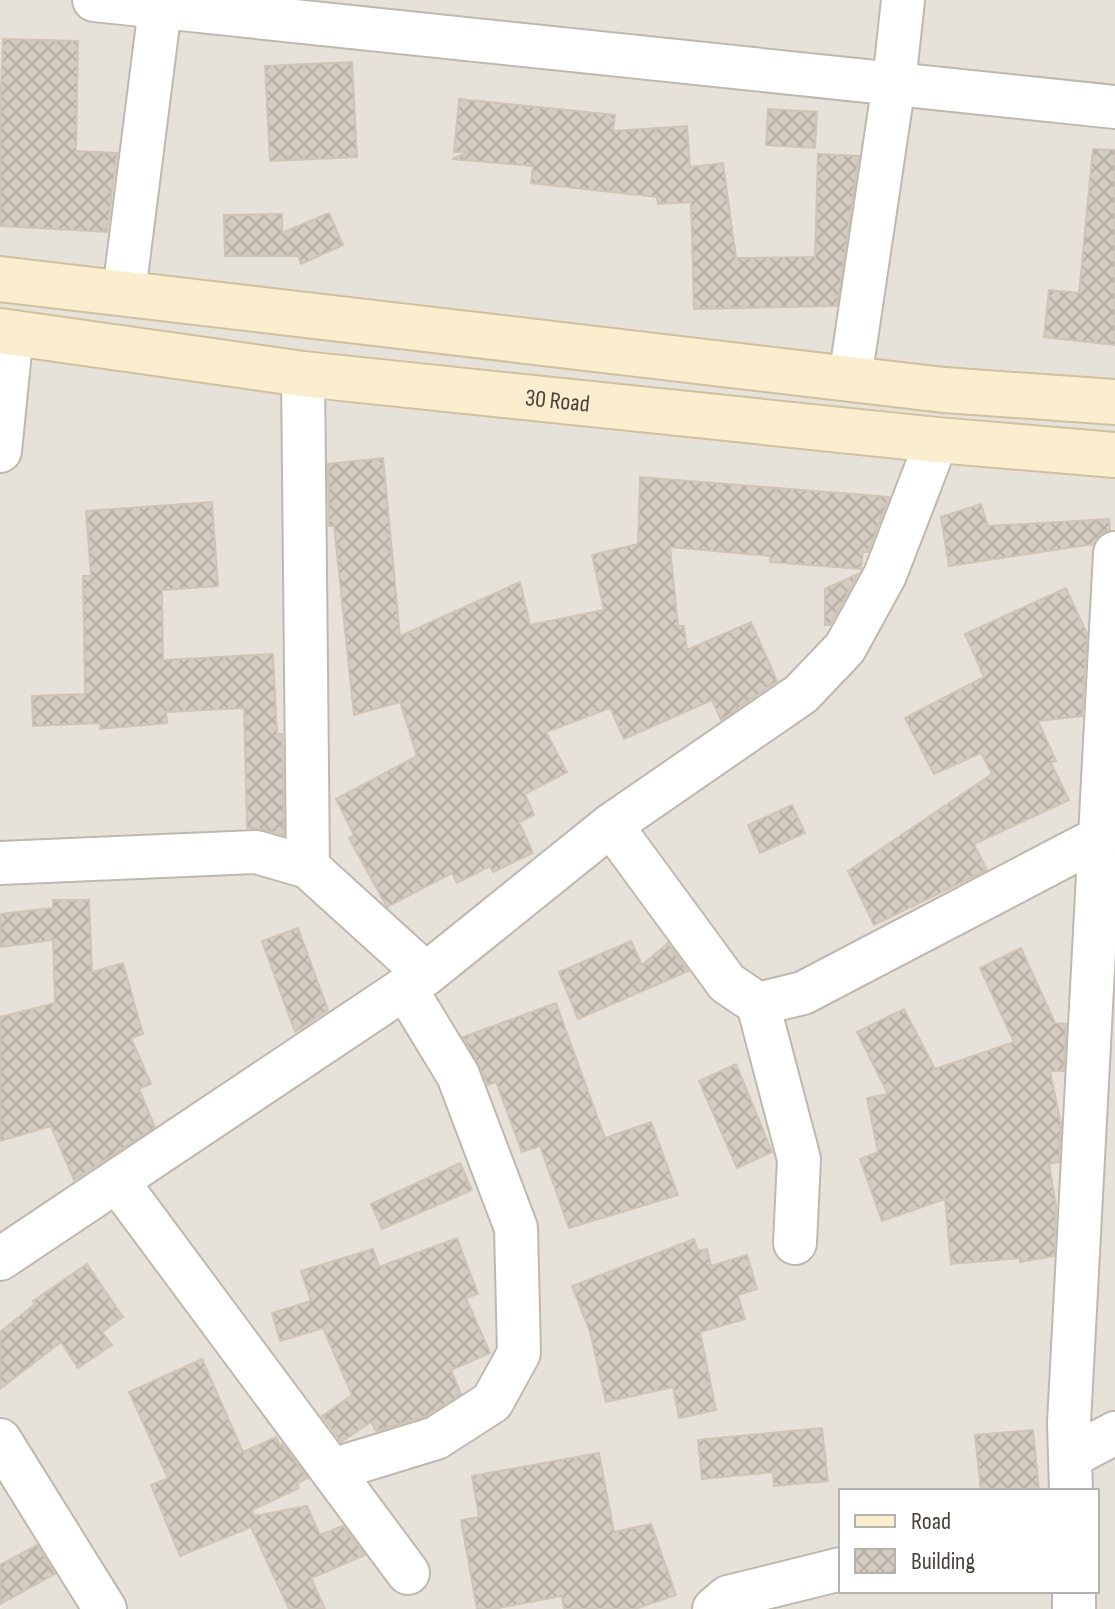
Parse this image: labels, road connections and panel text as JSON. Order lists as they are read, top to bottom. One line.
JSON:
{"streets":{"main road":["30 Road"]},"legend":["Road","Building"]}
